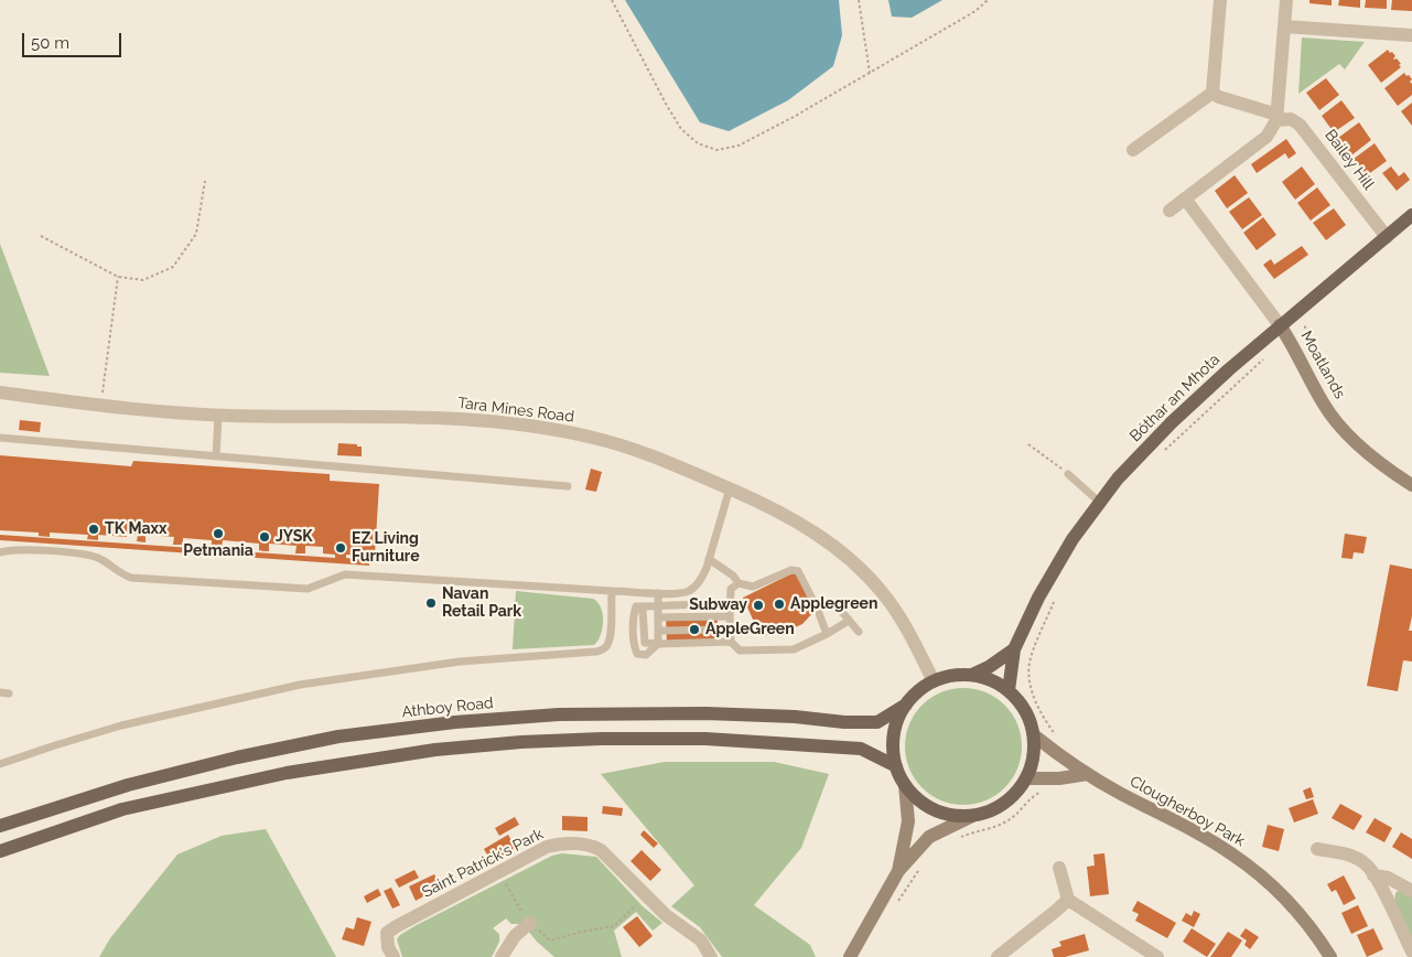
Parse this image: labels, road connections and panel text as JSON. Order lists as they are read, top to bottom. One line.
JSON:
{"streets":{"main road":["Bóthar an Mhota","Athboy Road"],"street":["Bailey Hill","Moatlands","Tara Mines Road","Clougherboy Park","Saint Patrick's Park"]},"crossings":[["Bailey Hill","Bóthar an Mhota"],["Moatlands","Bóthar an Mhota"],["Bóthar an Mhota","Tara Mines Road"],["Bóthar an Mhota","Athboy Road"],["Bóthar an Mhota","Clougherboy Park"],["Tara Mines Road","Athboy Road"],["Tara Mines Road","Clougherboy Park"],["Athboy Road","Clougherboy Park"]],"places":["TK Maxx","Petmania","JYSK","EZ Living Furniture","Navan Retail Park","Applegreen","Subway","AppleGreen"],"scale_bar":"50 m"}
